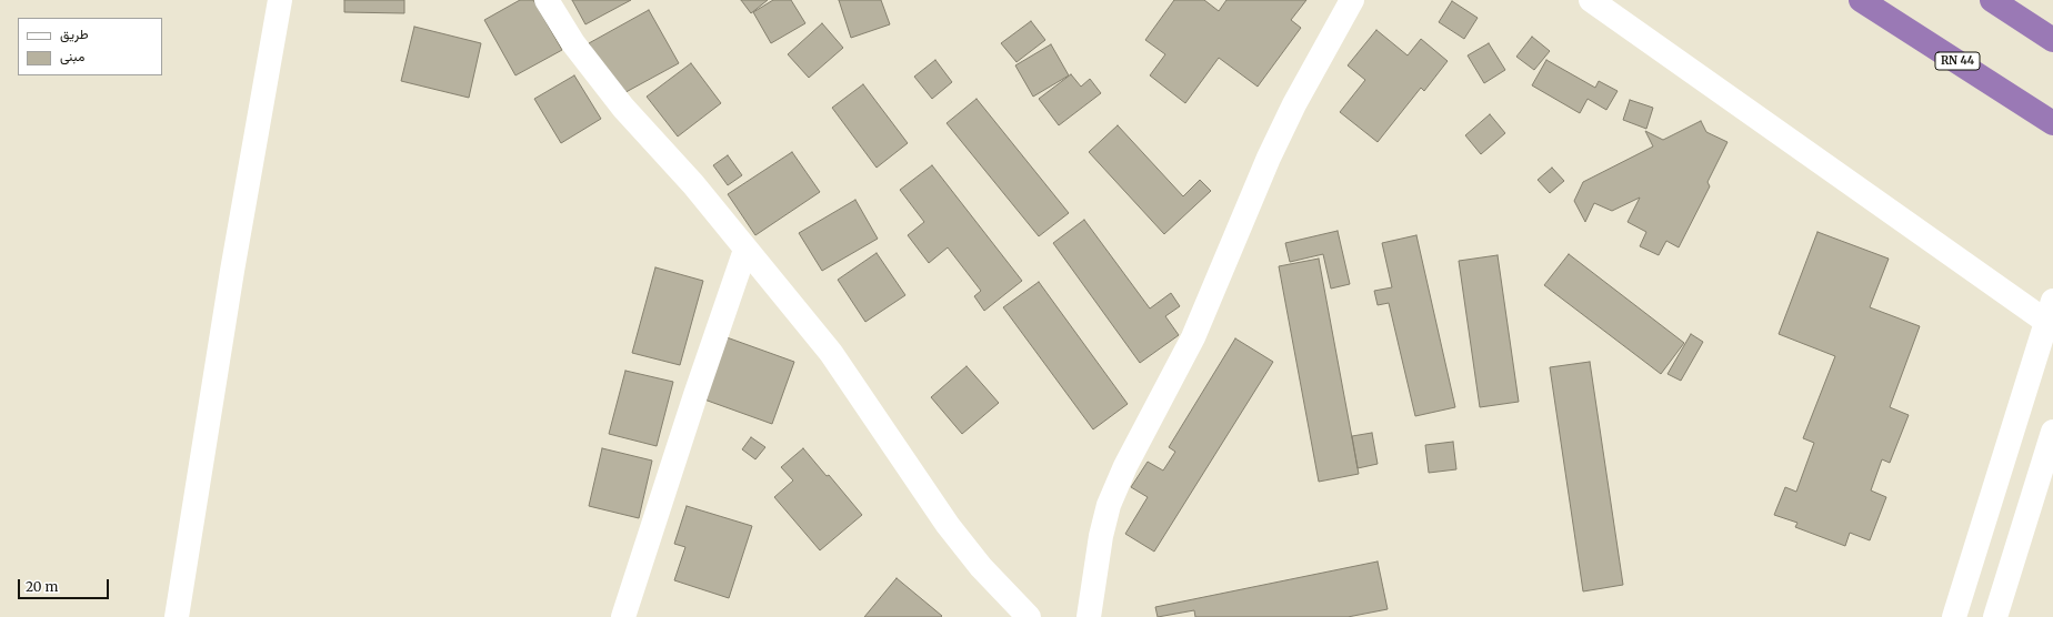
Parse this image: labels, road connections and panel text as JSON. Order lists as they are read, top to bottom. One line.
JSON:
{"streets":{"highway":["RN 44"]},"legend":["طريق","مبنى"],"scale_bar":"20 m"}
